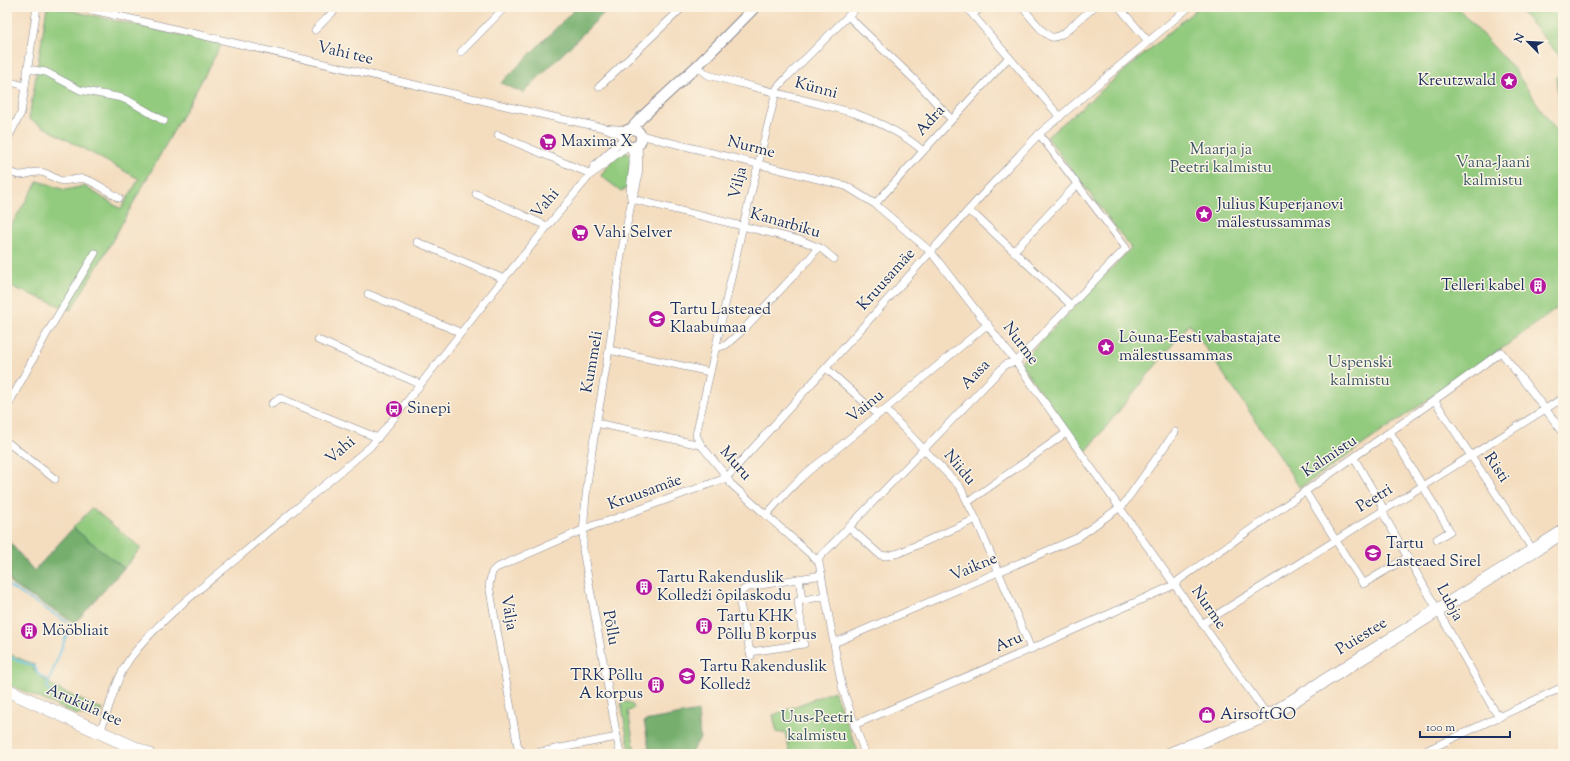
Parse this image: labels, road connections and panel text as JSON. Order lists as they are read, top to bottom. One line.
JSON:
{"streets":{"highway":["Puiestee","Aruküla tee"],"street":["Vahi tee","Künni","Adra","Nurme","Vilja","Vahi","Kanarbiku","Kruusamäe","Kummeli","Aasa","Vainu","Kalmistu","Muru","Niidu","Risti","Peetri","Vaikne","Lubja","Välja","Põllu","Aru"]},"crossings":[["Vahi tee","Nurme"],["Vahi tee","Vahi"],["Vahi tee","Kummeli"],["Künni","Adra"],["Künni","Vilja"],["Künni","Vahi"],["Adra","Nurme"],["Nurme","Vilja"],["Nurme","Vahi"],["Nurme","Kruusamäe"],["Nurme","Kummeli"],["Nurme","Aasa"],["Nurme","Vainu"],["Nurme","Kalmistu"],["Nurme","Peetri"],["Nurme","Vaikne"],["Nurme","Puiestee"],["Nurme","Aru"],["Vilja","Kanarbiku"],["Vilja","Muru"],["Vahi","Kummeli"],["Vahi","Aruküla tee"],["Kanarbiku","Kummeli"],["Kruusamäe","Kummeli"],["Kruusamäe","Aasa"],["Kruusamäe","Muru"],["Kruusamäe","Niidu"],["Kruusamäe","Välja"],["Kruusamäe","Põllu"],["Kummeli","Muru"],["Kummeli","Välja"],["Kummeli","Põllu"],["Aasa","Muru"],["Aasa","Niidu"],["Vainu","Muru"],["Vainu","Niidu"],["Kalmistu","Risti"],["Kalmistu","Peetri"],["Kalmistu","Lubja"],["Kalmistu","Aru"],["Niidu","Vaikne"],["Niidu","Aru"],["Risti","Peetri"],["Risti","Puiestee"],["Peetri","Lubja"],["Lubja","Puiestee"],["Välja","Põllu"]],"parks":["Maarja ja Peetri kalmistu","Vana-Jaani kalmistu","Uspenski kalmistu","Uus-Peetri kalmistu"],"places":{"place":["Kreutzwald","Julius Kuperjanovi mälestussammas","Lõuna-Eesti vabastajate mälestussammas"],"supermarket":["Maxima X","Vahi Selver"],"building":["Telleri kabel","Tartu Rakenduslik Kolledži õpilaskodu","Tartu KHK Põllu B korpus","Mööbliait","TRK Põllu A korpus"],"school or university":["Tartu Lasteaed Klaabumaa","Tartu Lasteaed Sirel","Tartu Rakenduslik Kolledž"],"bus stop":["Sinepi"],"shop":["AirsoftGO"]},"scale_bar":"100 m","north":"top left"}
